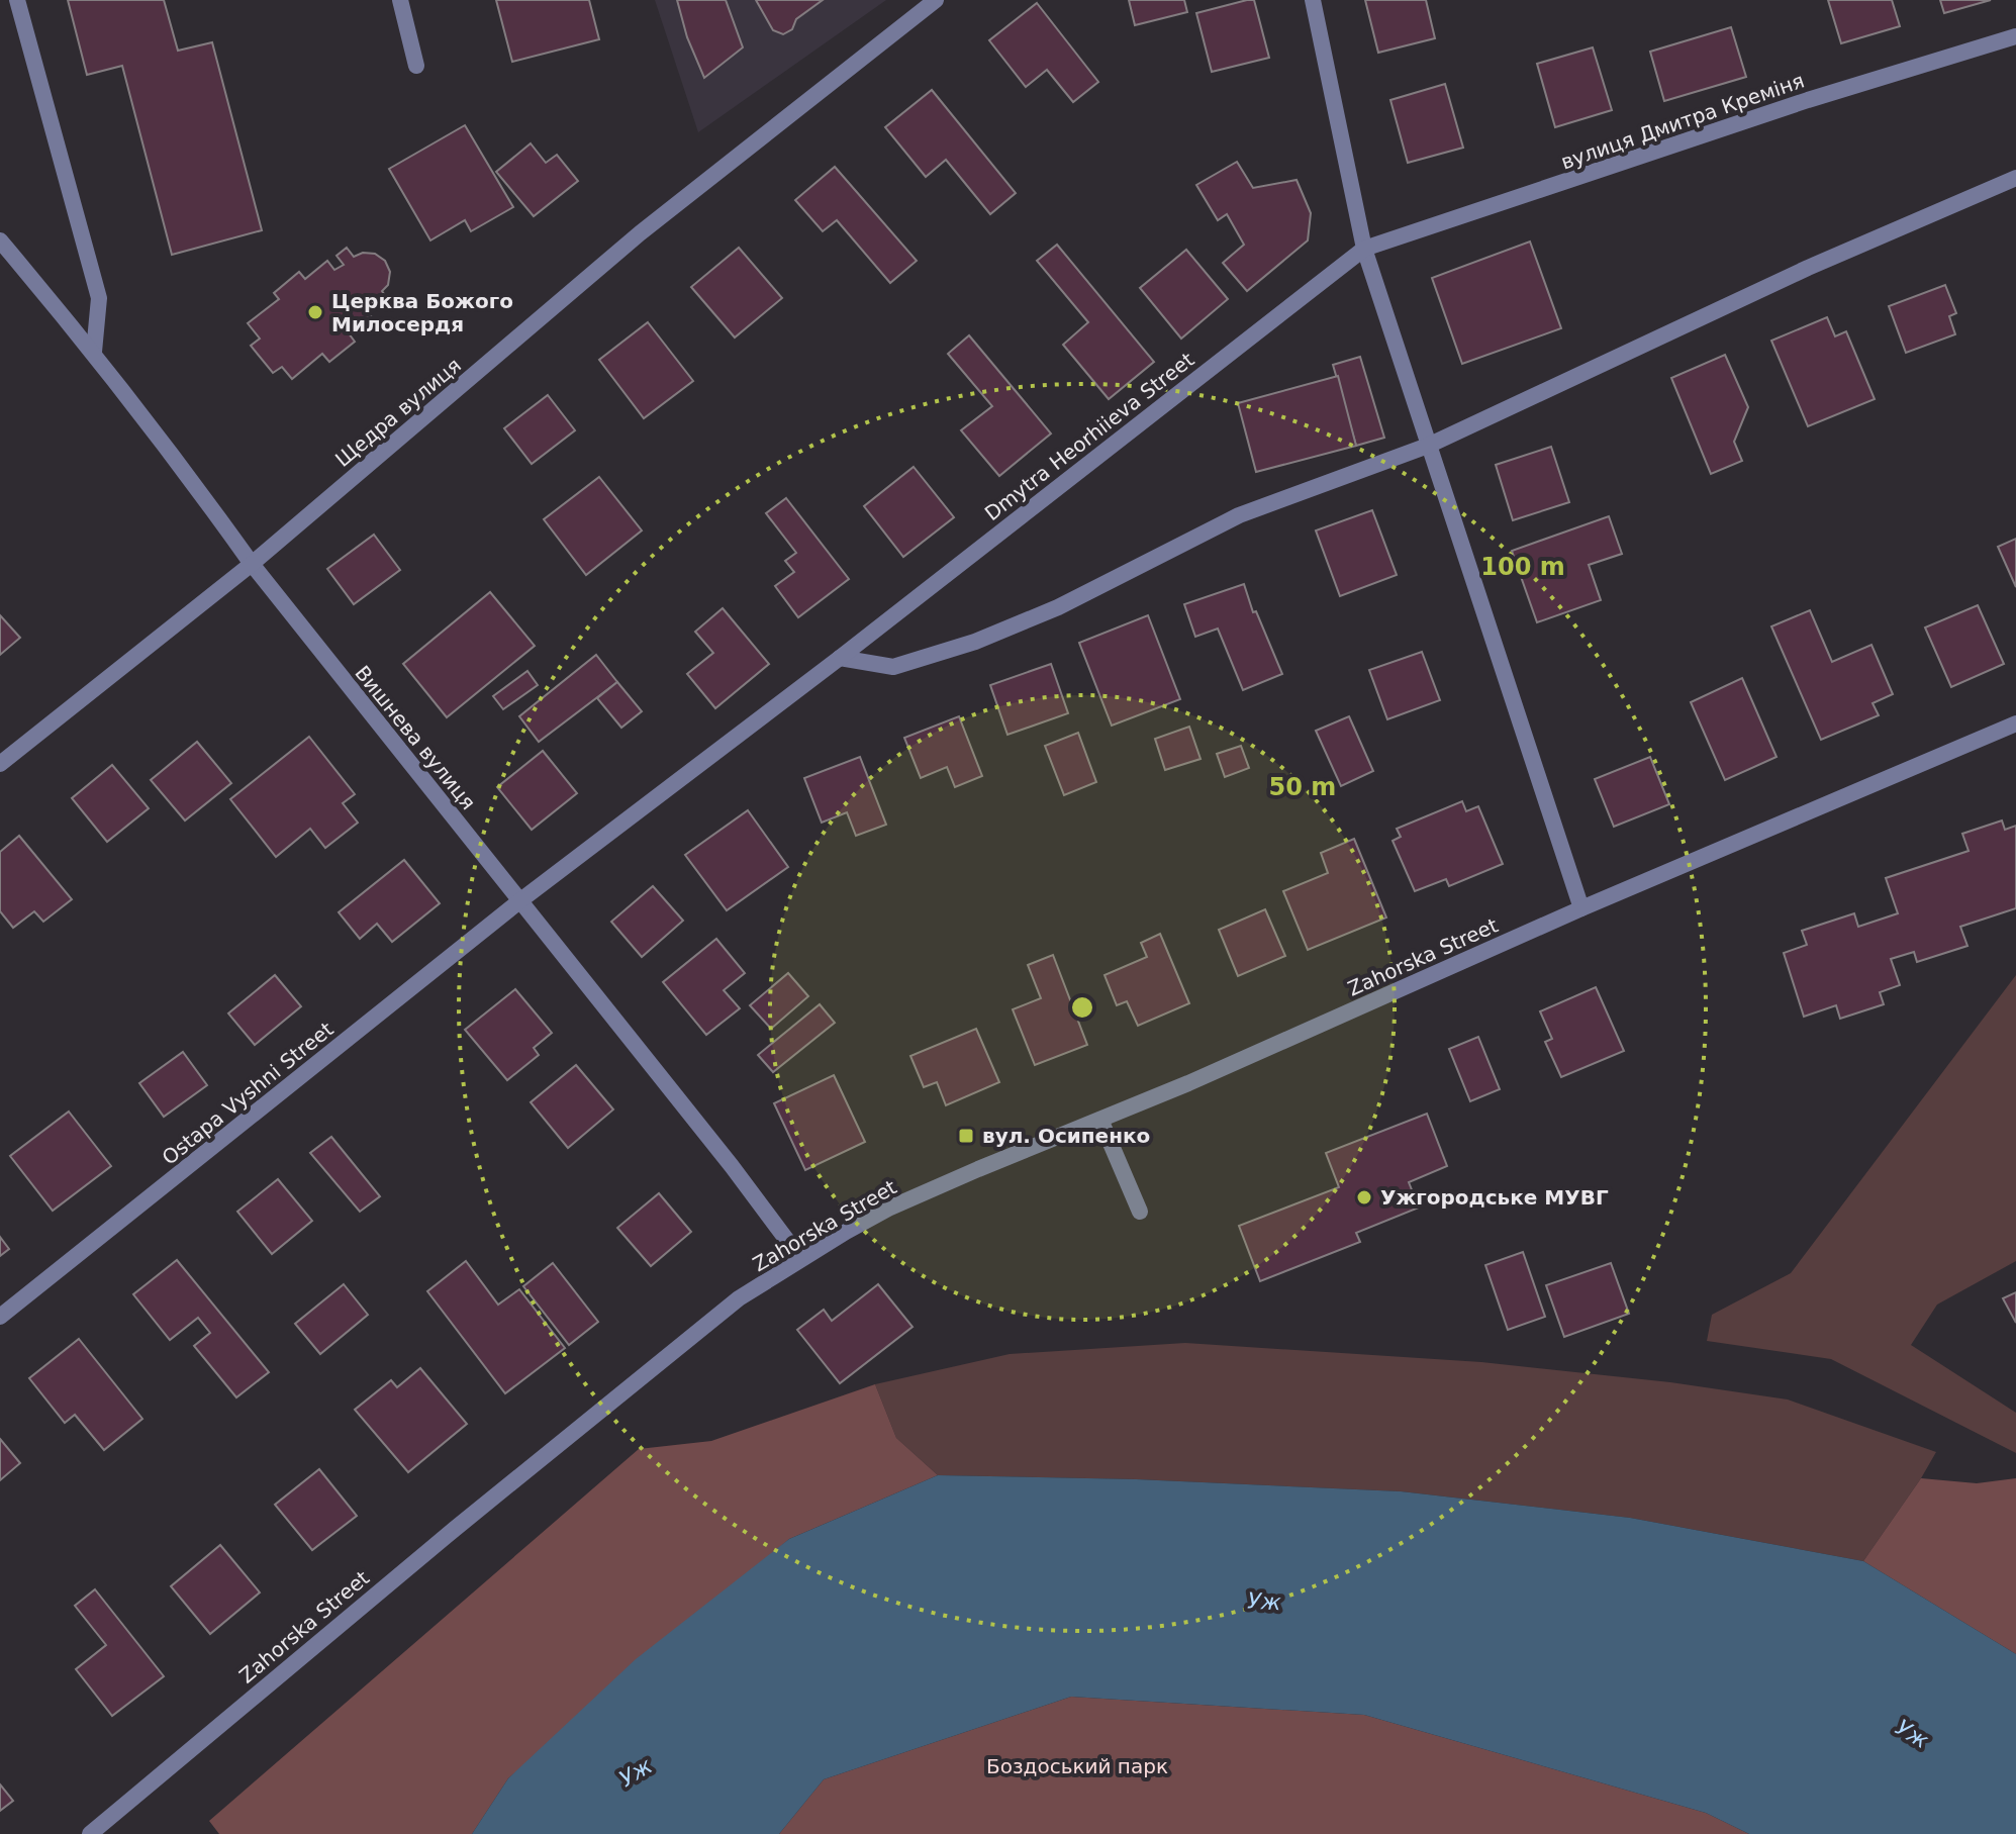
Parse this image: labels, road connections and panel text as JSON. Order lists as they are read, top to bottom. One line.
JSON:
{"streets":{"street":["вулиця Дмитра Креміня","Щедра вулиця","Dmytra Heorhiieva Street","Вишнева вулиця","Zahorska Street","Ostapa Vyshni Street"]},"crossings":[["вулиця Дмитра Креміня","Dmytra Heorhiieva Street"],["Щедра вулиця","Вишнева вулиця"],["Dmytra Heorhiieva Street","Вишнева вулиця"],["Dmytra Heorhiieva Street","Ostapa Vyshni Street"],["Вишнева вулиця","Zahorska Street"],["Вишнева вулиця","Ostapa Vyshni Street"]],"water":["Уж"],"parks":["Боздоський парк"],"places":{"other":["Церква Божого Милосердя","Ужгородське МУВГ"],"transit":["вул. Осипенко"]},"rings":["100 m","50 m"]}
